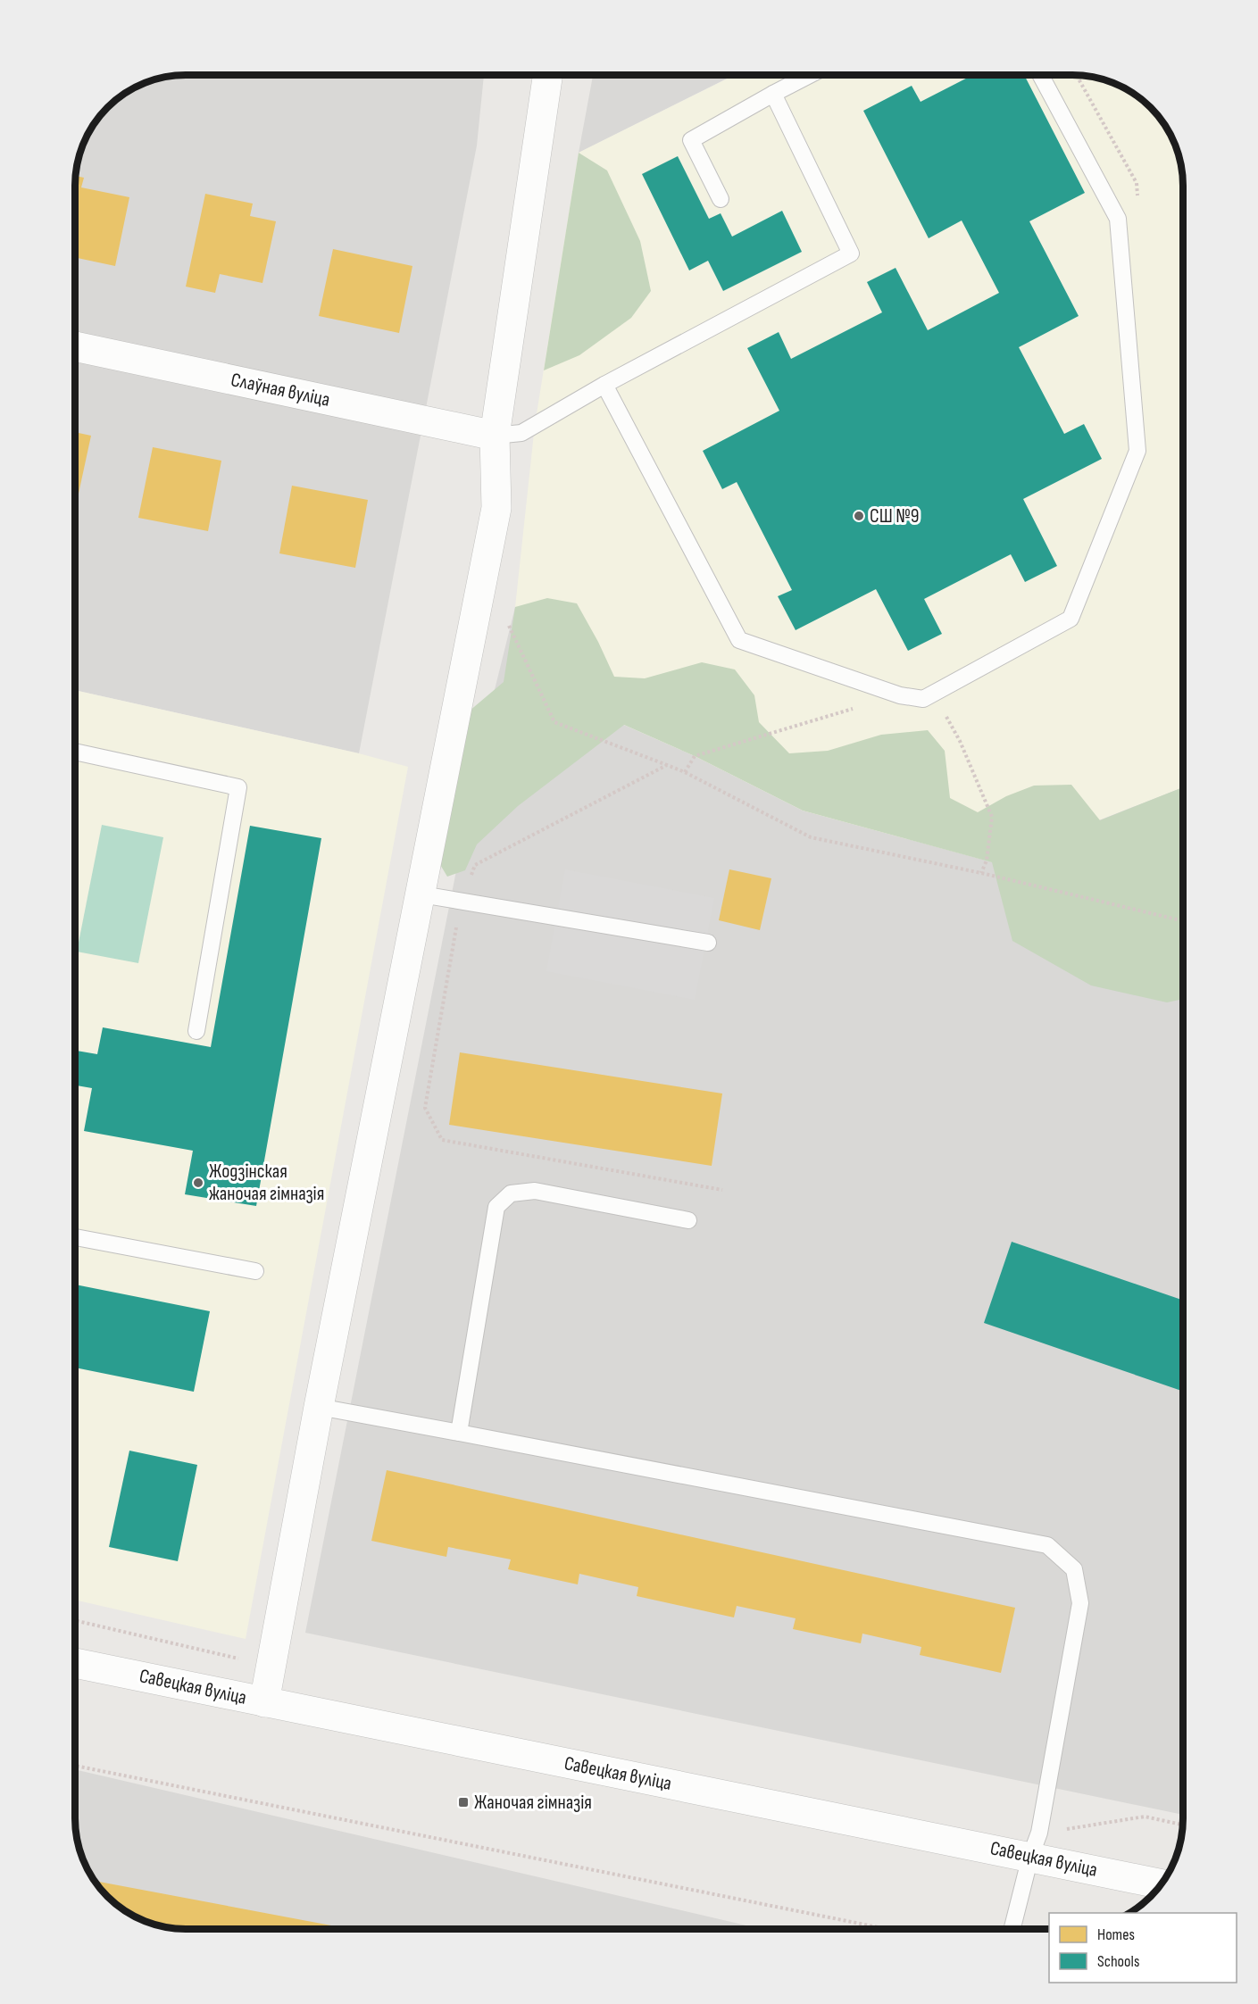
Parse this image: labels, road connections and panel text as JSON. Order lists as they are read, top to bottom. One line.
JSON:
{"streets":{"street":["Слаўная вуліца","Савецкая вуліца"]},"places":{"other":["СШ №9","Жодзінская жаночая гімназія"],"transit":["Жаночая гімназія"]},"legend":["Homes","Schools"]}
